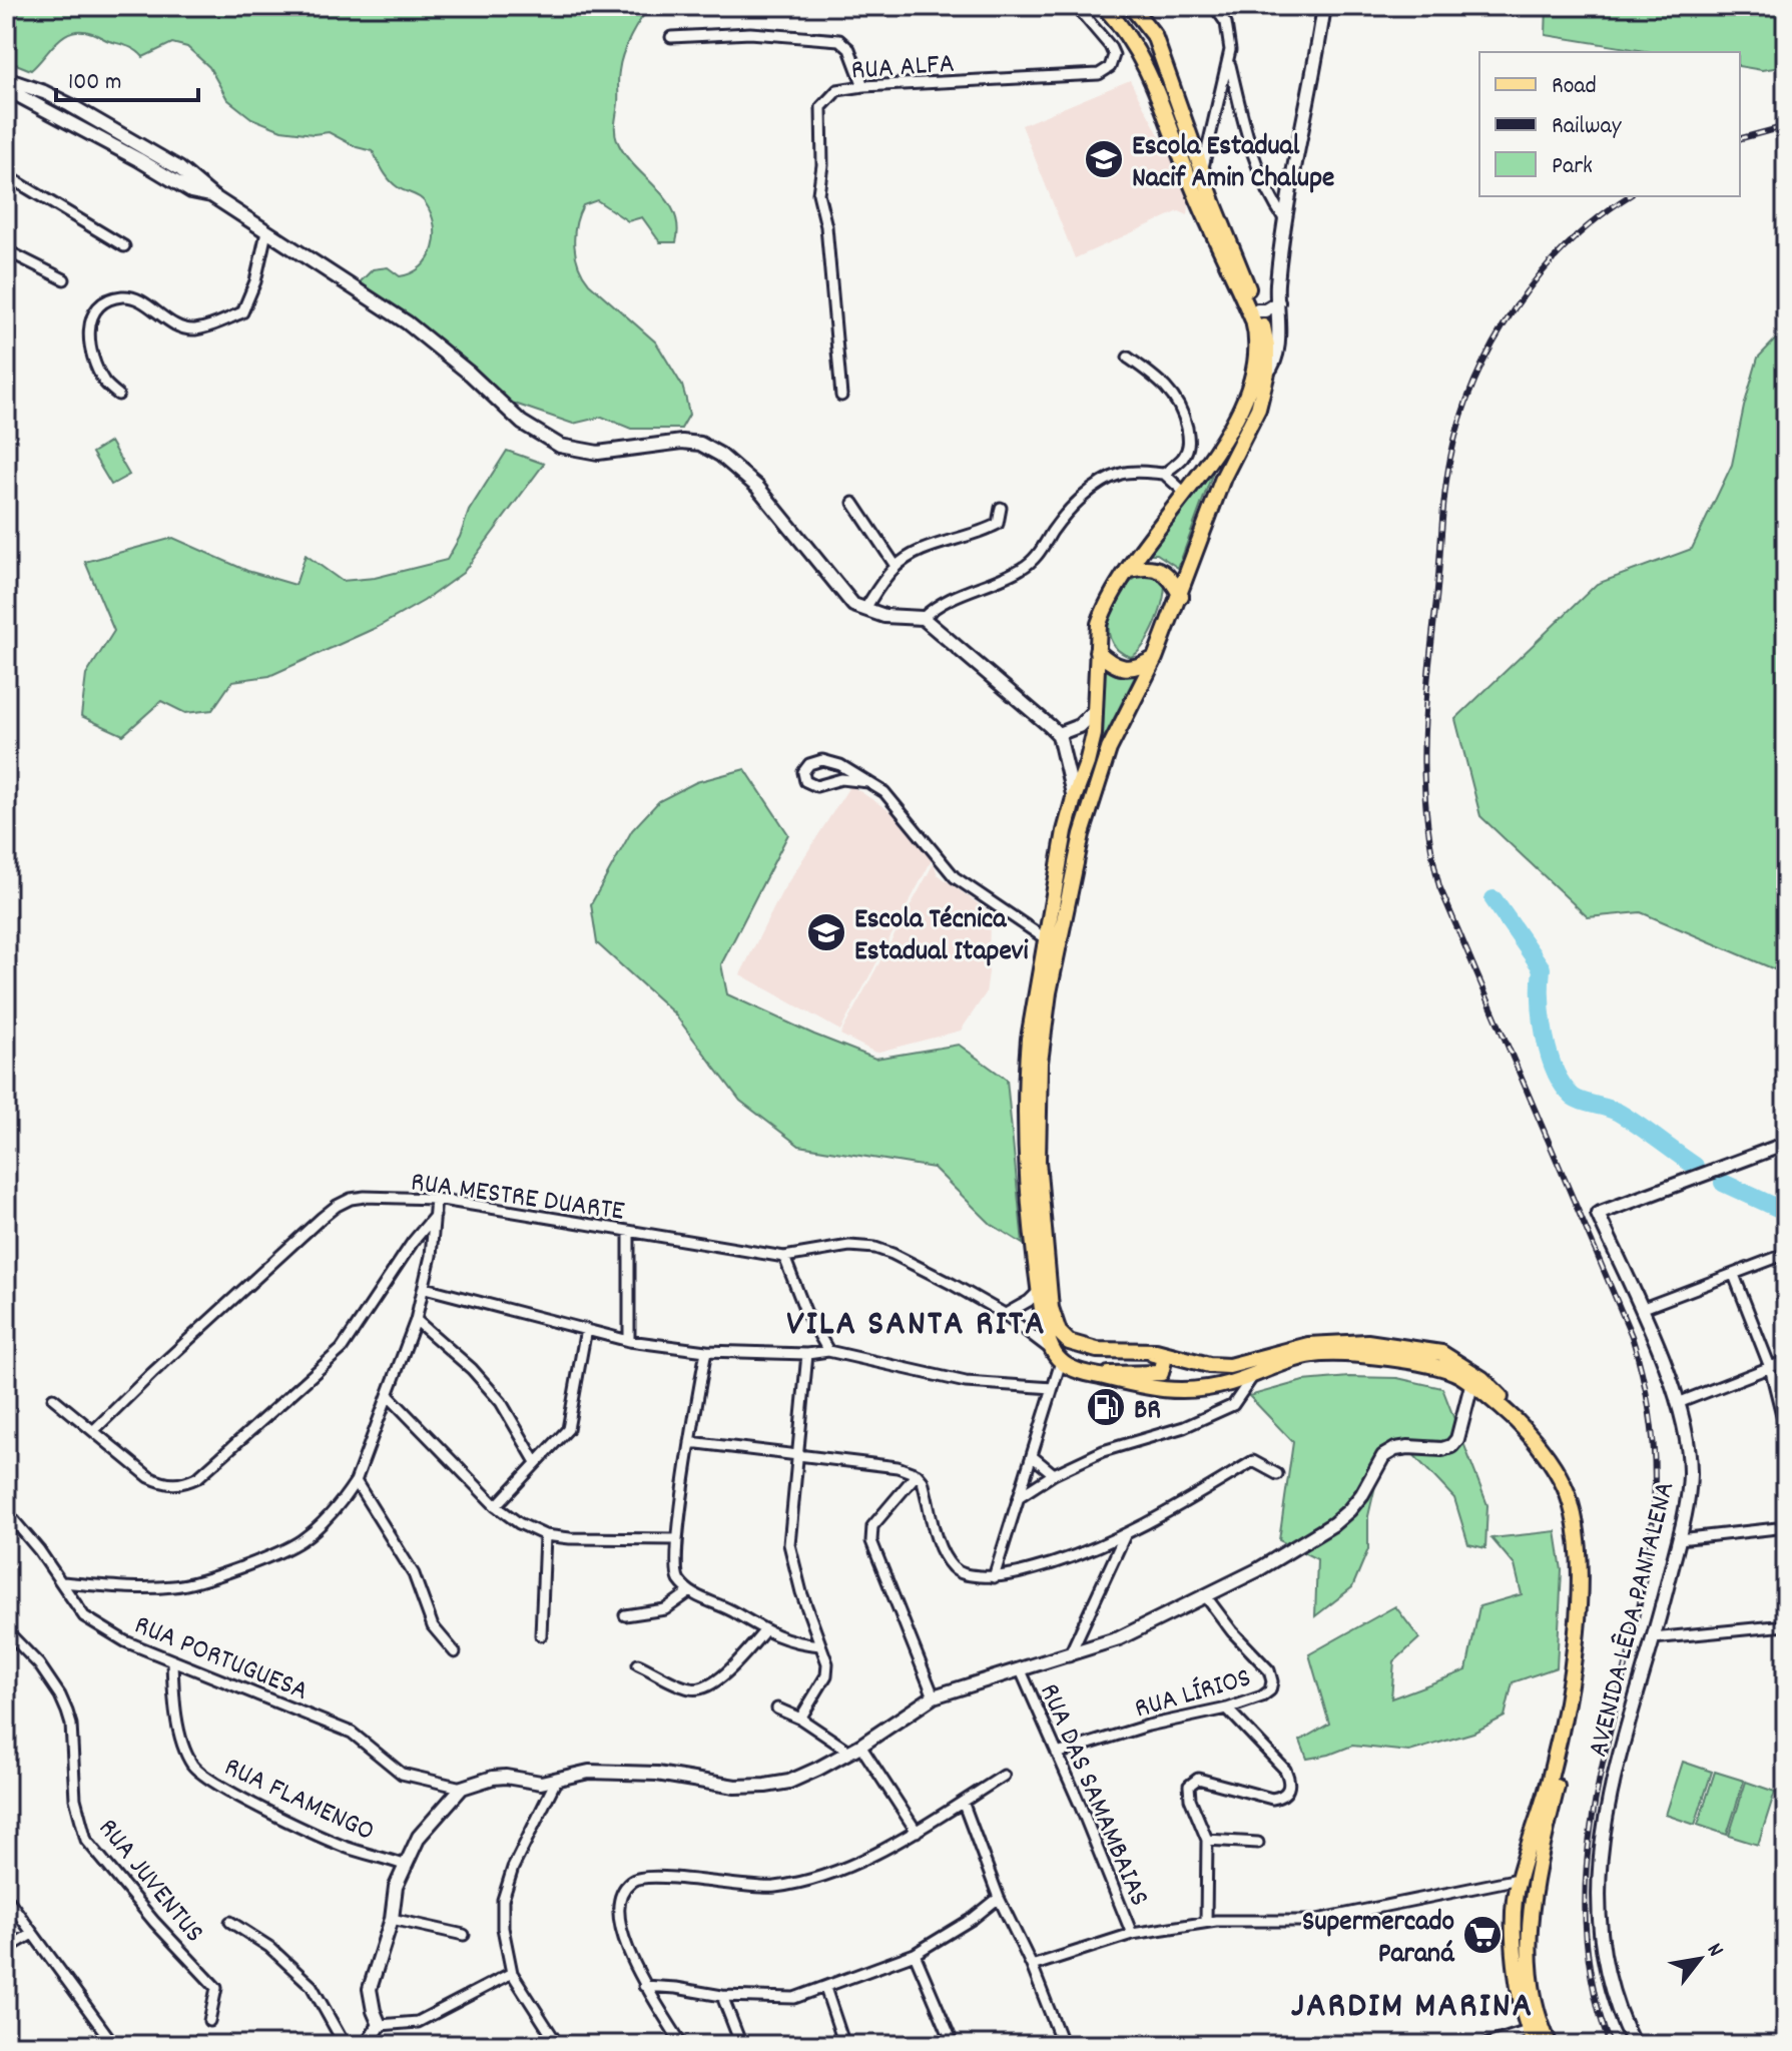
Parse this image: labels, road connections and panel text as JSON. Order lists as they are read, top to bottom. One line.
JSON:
{"streets":{"street":["RUA ALFA","RUA MESTRE DUARTE","AVENIDA LÊDA PANTALENA","RUA PORTUGUESA","RUA LÍRIOS","RUA DAS SAMAMBAIAS","RUA FLAMENGO","RUA JUVENTUS"]},"crossings":[["RUA PORTUGUESA","RUA FLAMENGO"],["RUA LÍRIOS","RUA DAS SAMAMBAIAS"]],"districts":["VILA SANTA RITA","JARDIM MARINA"],"places":{"school or university":["Escola Estadual Nacif Amin Chalupe","Escola Técnica Estadual Itapevi"],"fuel station":["BR"],"supermarket":["Supermercado Paraná"]},"legend":["Road","Railway","Park"],"scale_bar":"100 m","north":"top right"}
